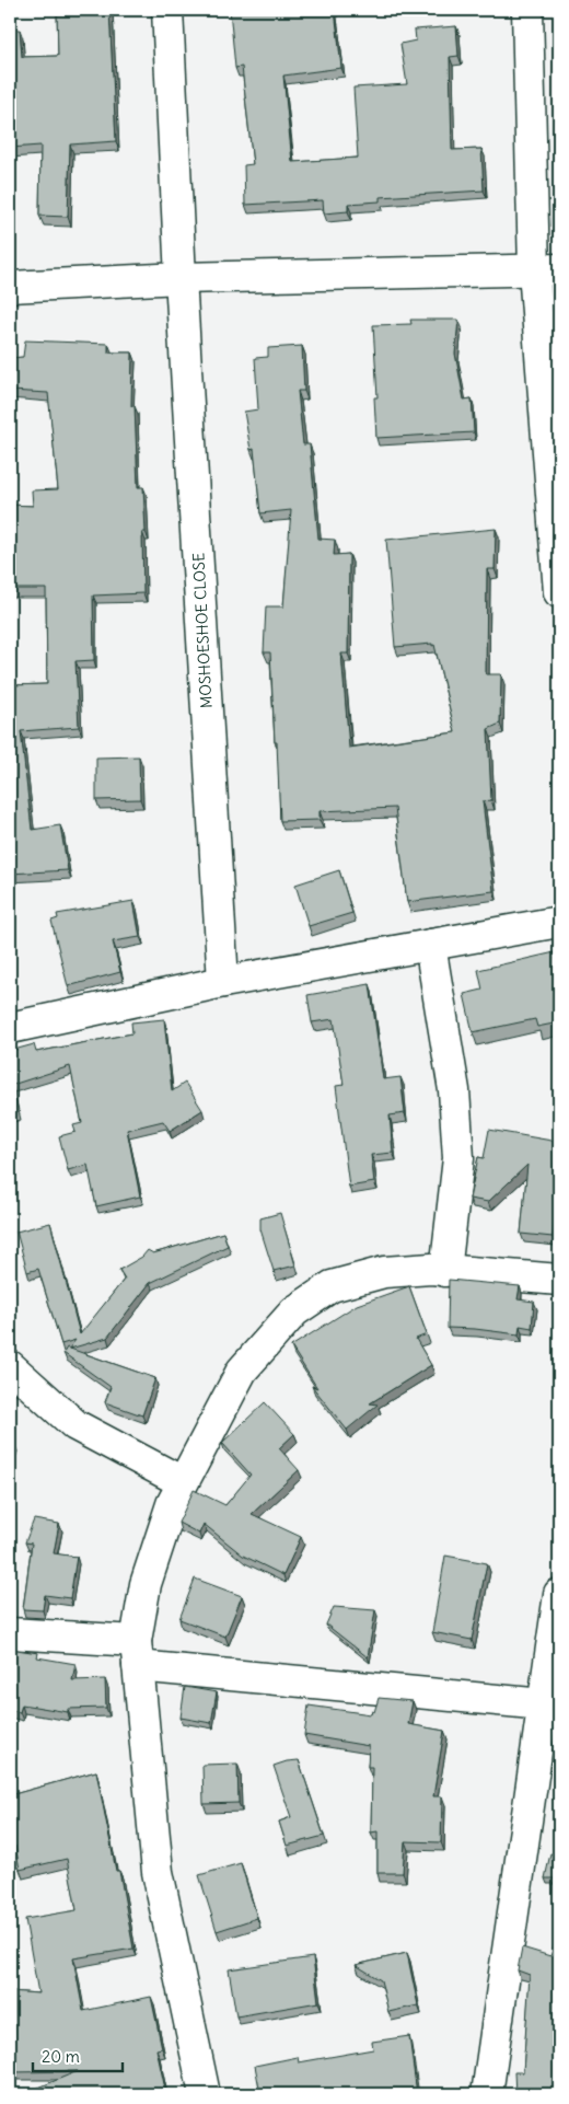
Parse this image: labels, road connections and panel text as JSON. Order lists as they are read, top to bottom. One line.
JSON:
{"streets":{"street":["MOSHOESHOE CLOSE"]},"scale_bar":"20 m"}
